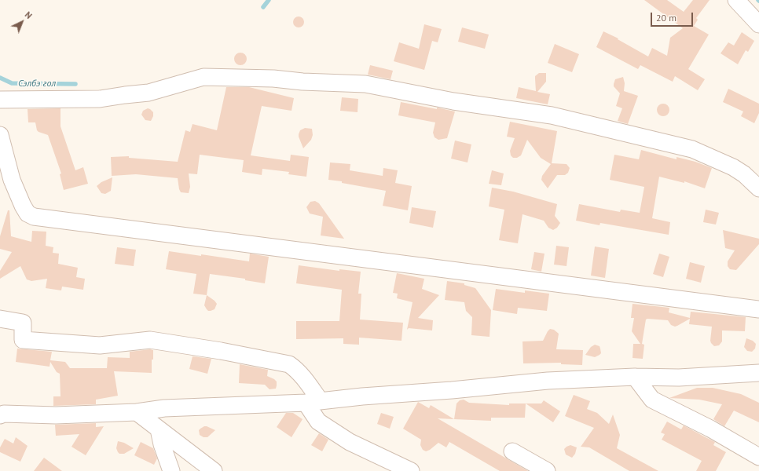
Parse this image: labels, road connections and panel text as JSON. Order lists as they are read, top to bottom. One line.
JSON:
{"water":["Сэлбэ гол"],"scale_bar":"20 m","north":"top right"}
